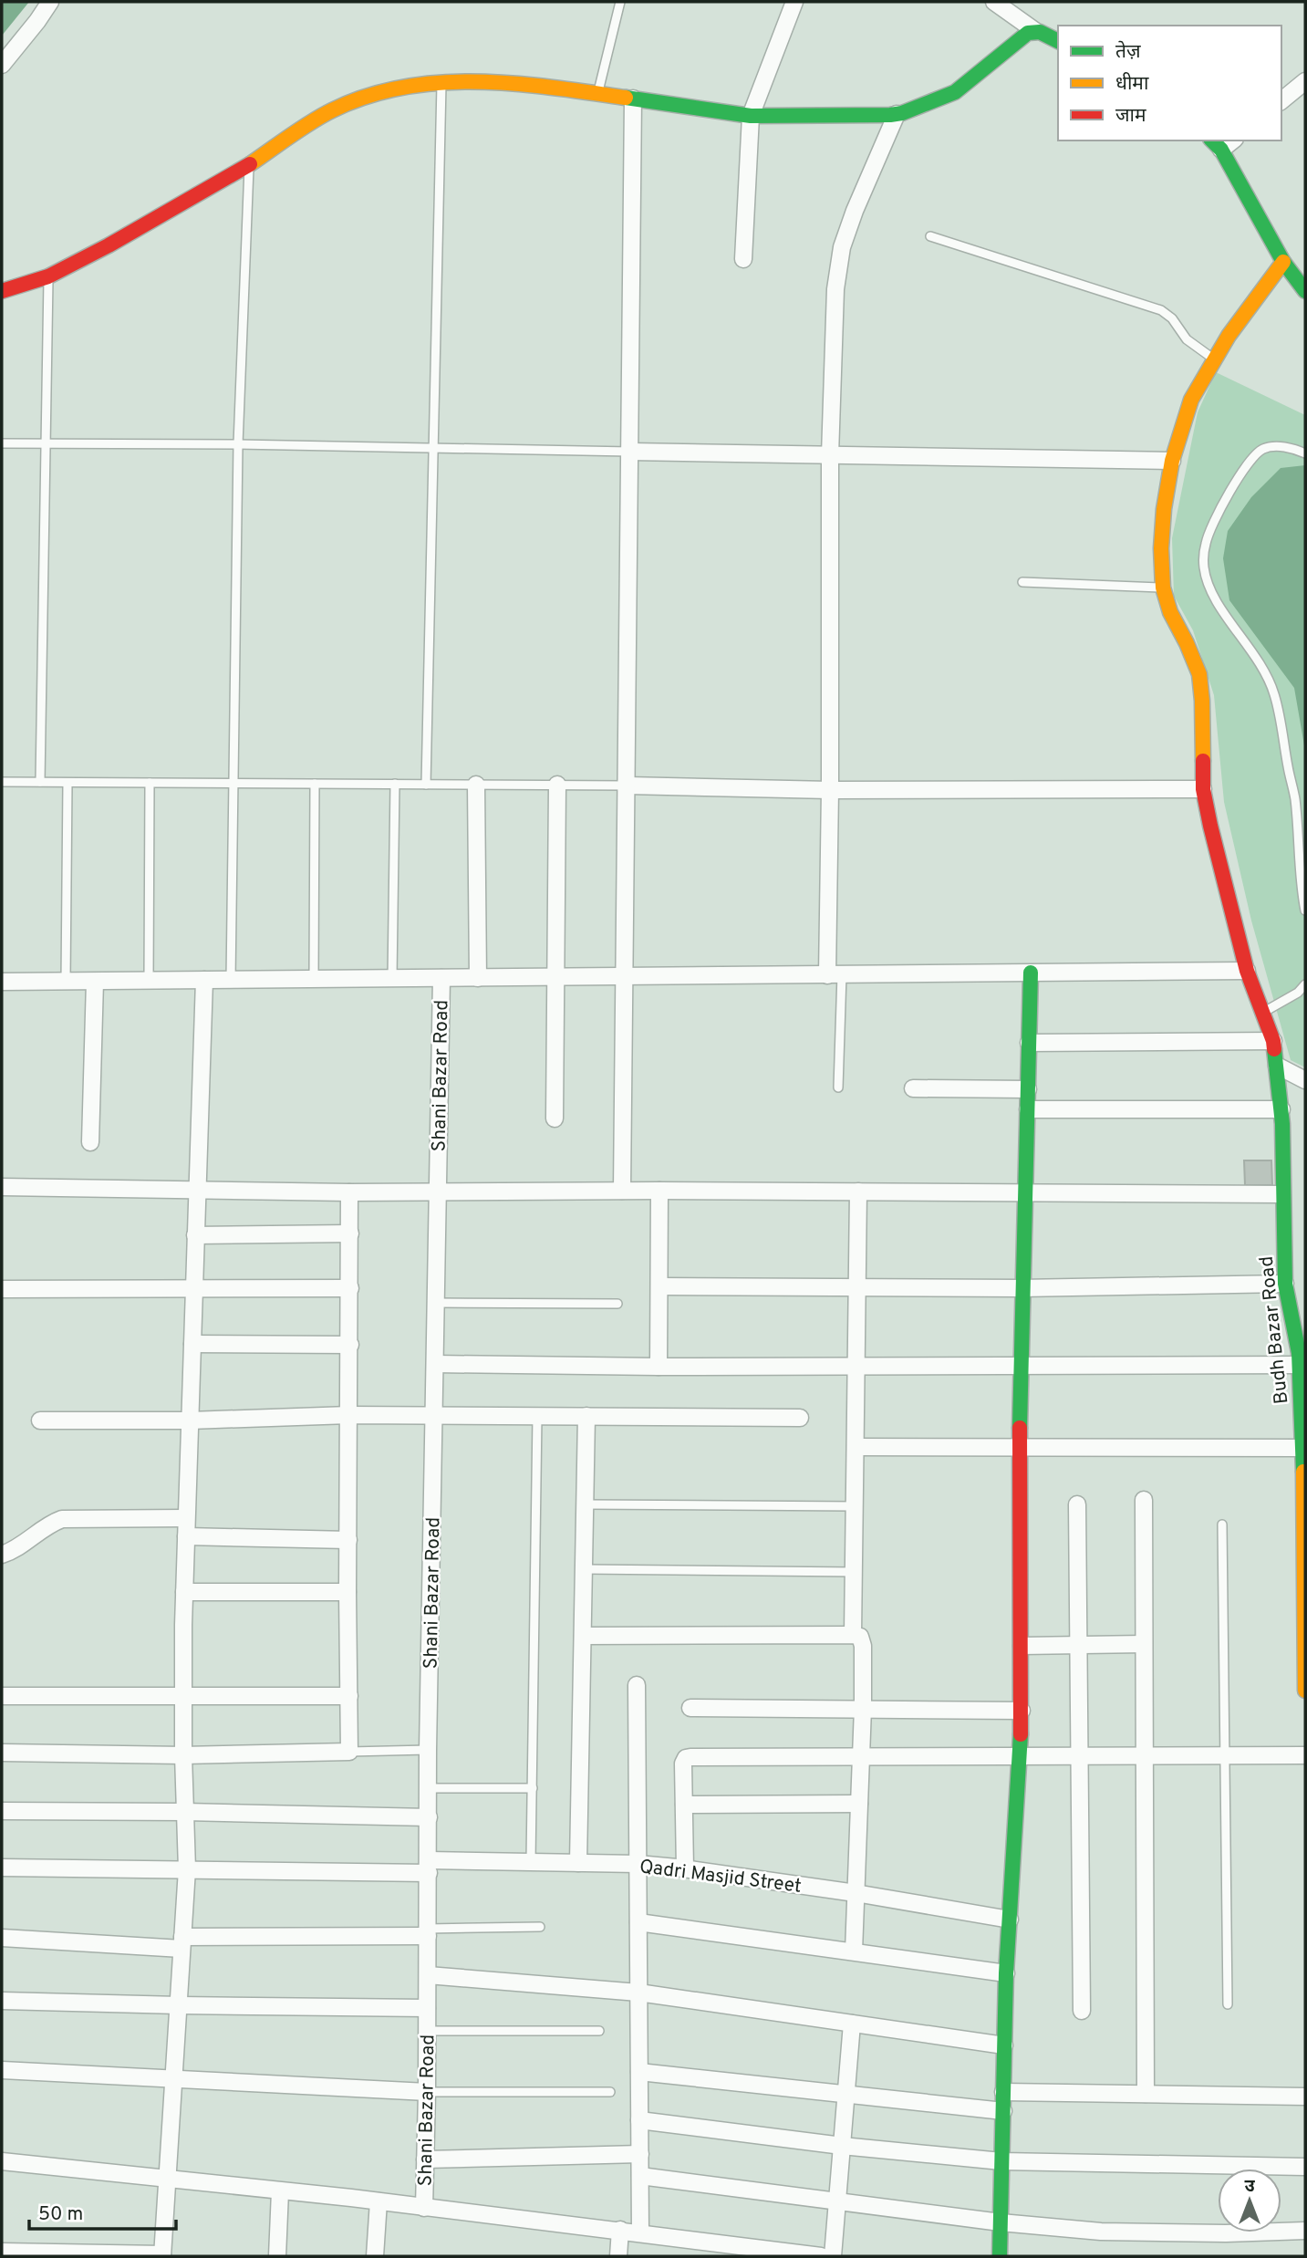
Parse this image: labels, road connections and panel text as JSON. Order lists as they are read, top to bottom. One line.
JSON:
{"streets":{"street":["Shani Bazar Road","Budh Bazar Road","Qadri Masjid Street"]},"crossings":[["Shani Bazar Road","Qadri Masjid Street"]],"legend":["तेज़","धीमा","जाम"],"scale_bar":"50 m","north":"top"}
